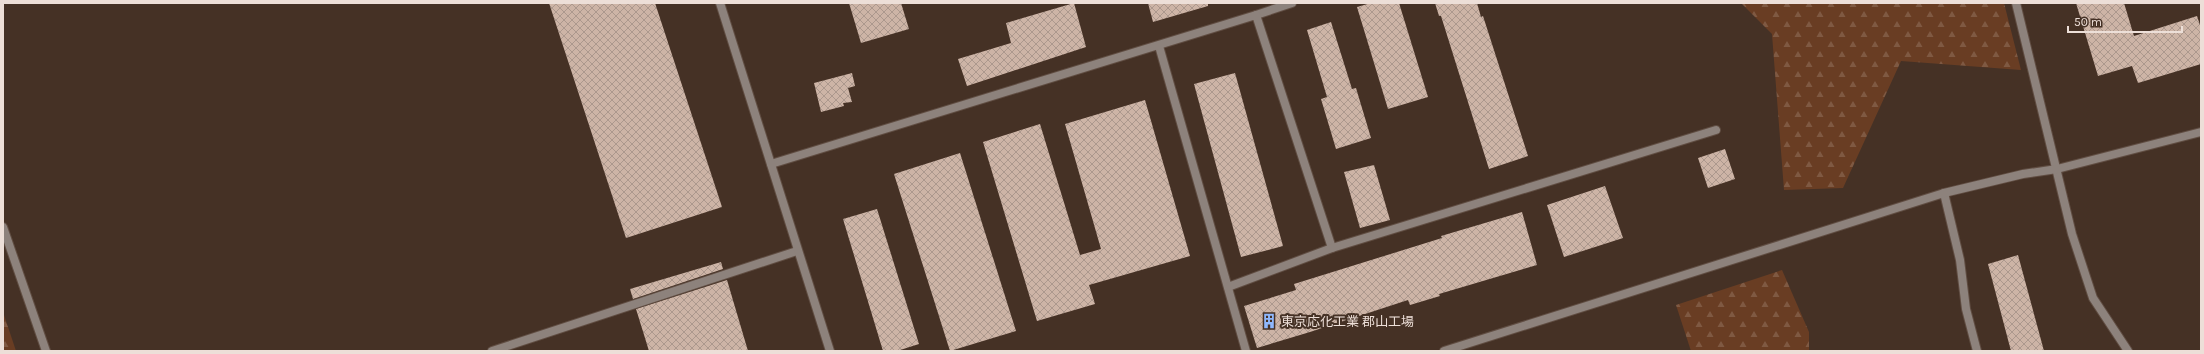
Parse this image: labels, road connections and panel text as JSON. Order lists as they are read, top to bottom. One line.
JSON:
{"places":{"building":["東京応化工業 郡山工場"]},"scale_bar":"50 m"}
